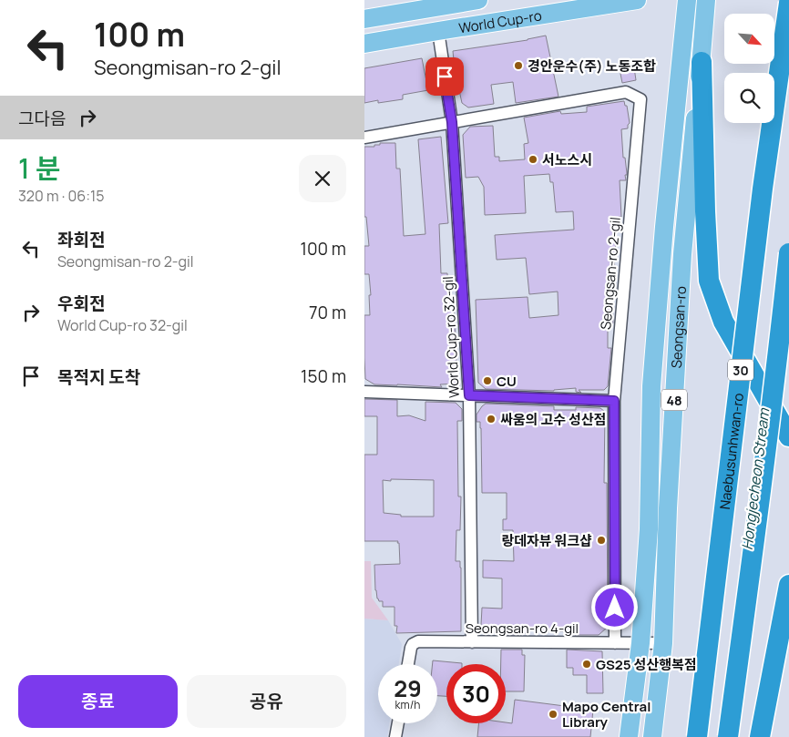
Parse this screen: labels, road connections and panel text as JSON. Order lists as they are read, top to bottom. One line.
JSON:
{"streets":{"highway":["30","Naebusunhwan-ro"],"main road":["World Cup-ro","Seongsan-ro","48"],"street":["Seongsan-ro 2-gil","World Cup-ro 32-gil","Seongsan-ro 4-gil"]},"crossings":[["World Cup-ro","World Cup-ro 32-gil"],["Seongsan-ro 2-gil","World Cup-ro 32-gil"],["Seongsan-ro 2-gil","Seongsan-ro 4-gil"],["Seongsan-ro","Seongsan-ro 4-gil"],["World Cup-ro 32-gil","Seongsan-ro 4-gil"]],"water":["Hongjecheon Stream"],"places":["경안운수(주) 노동조합","서노스시","CU","싸움의 고수 성산점","랑데자뷰 워크샵","GS25 성산행복점","Mapo Central Library"],"north":"bottom right","page":{"turn":["100 m","Seongmisan-ro 2-gil"],"then":"그다음","heading":["1 분","320 m · 06:15"],"list":[{"name":"좌회전","note":"Seongmisan-ro 2-gil","value":"100 m"},{"name":"우회전","note":"World Cup-ro 32-gil","value":"70 m"},{"name":"목적지 도착","value":"150 m"}],"speed":"29 km/h","limit":"30","buttons":["종료","공유"]}}
